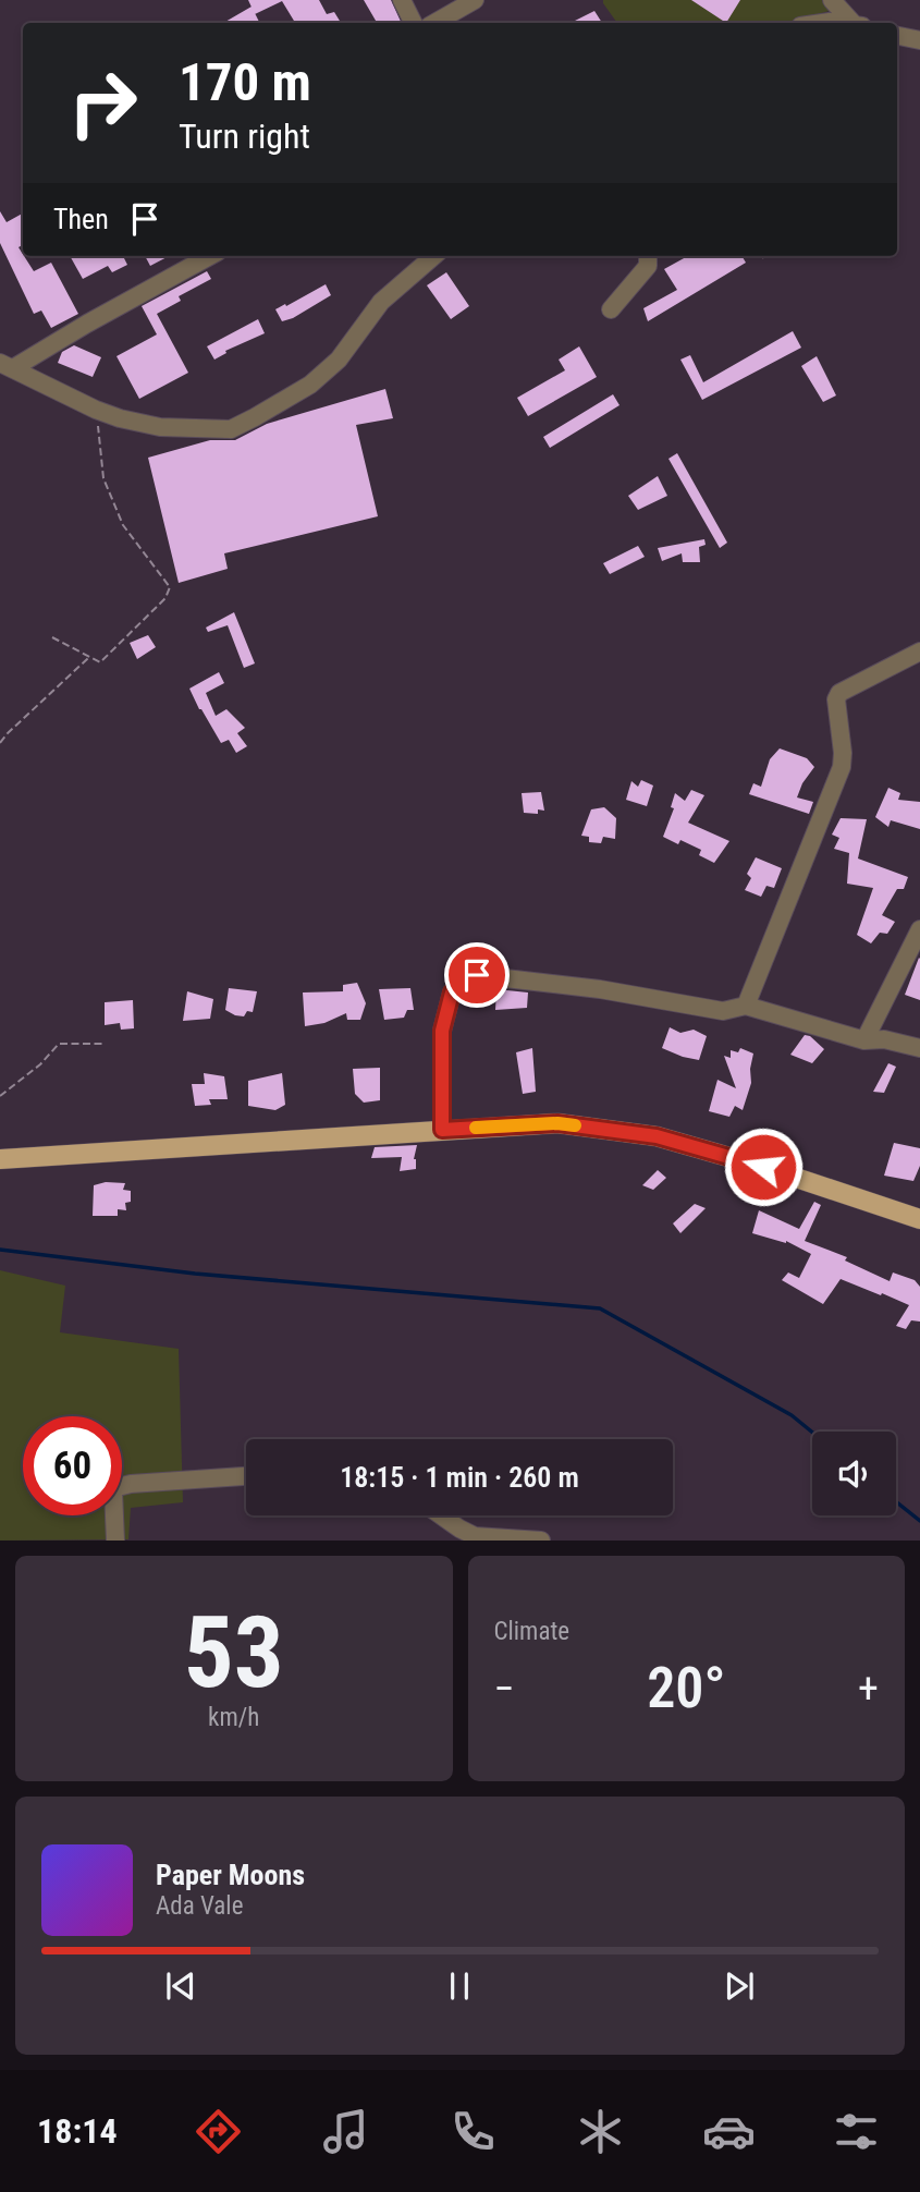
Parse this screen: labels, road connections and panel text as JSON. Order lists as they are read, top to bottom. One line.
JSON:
{"page":{"turn":["170 m","Turn right"],"then":"Then","limit":"60","trip":"18:15 · 1 min · 260 m","tile":[["53","km/h"],"Climate"],"heat":["−","20°","+"],"song":["Paper Moons","Ada Vale"],"tabs":"18:14"}}
